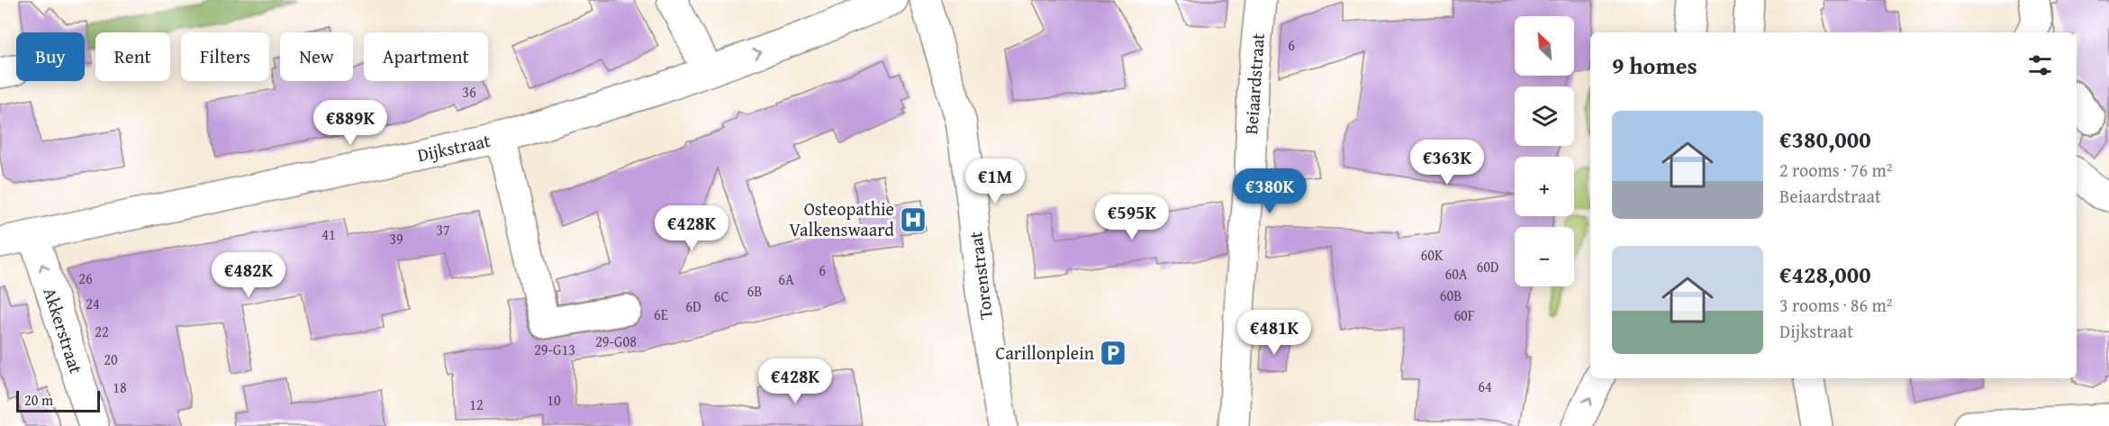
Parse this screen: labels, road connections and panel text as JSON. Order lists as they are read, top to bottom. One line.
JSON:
{"streets":{"street":["Beiaardstraat","Dijkstraat","Torenstraat","Akkerstraat"]},"crossings":[["Dijkstraat","Akkerstraat"]],"one_way":["Akkerstraat"],"places":{"hospital":["Osteopathie Valkenswaard"],"parking":["Carillonplein"]},"house_numbers":["6","36","37","41","39","60K","60D","6","60A","26","6A","6B","60B","6C","24","6D","6E","60F","22","29-G08","29-G13","20","64","18","10","12"],"scale_bar":"20 m","north":"top left","page":{"map_buttons":["+","−"],"chip":["Buy","Rent","Filters","New","Apartment"],"heading":"9 homes","list":[{"name":"€380,000","note":"2 rooms · 76 m² · Beiaardstraat"},{"name":"€428,000","note":"3 rooms · 86 m² · Dijkstraat"}],"price":["€889K","€363K","€1M","€380K","€595K","€428K","€482K","€481K","€428K"],"scale":"20 m"}}
